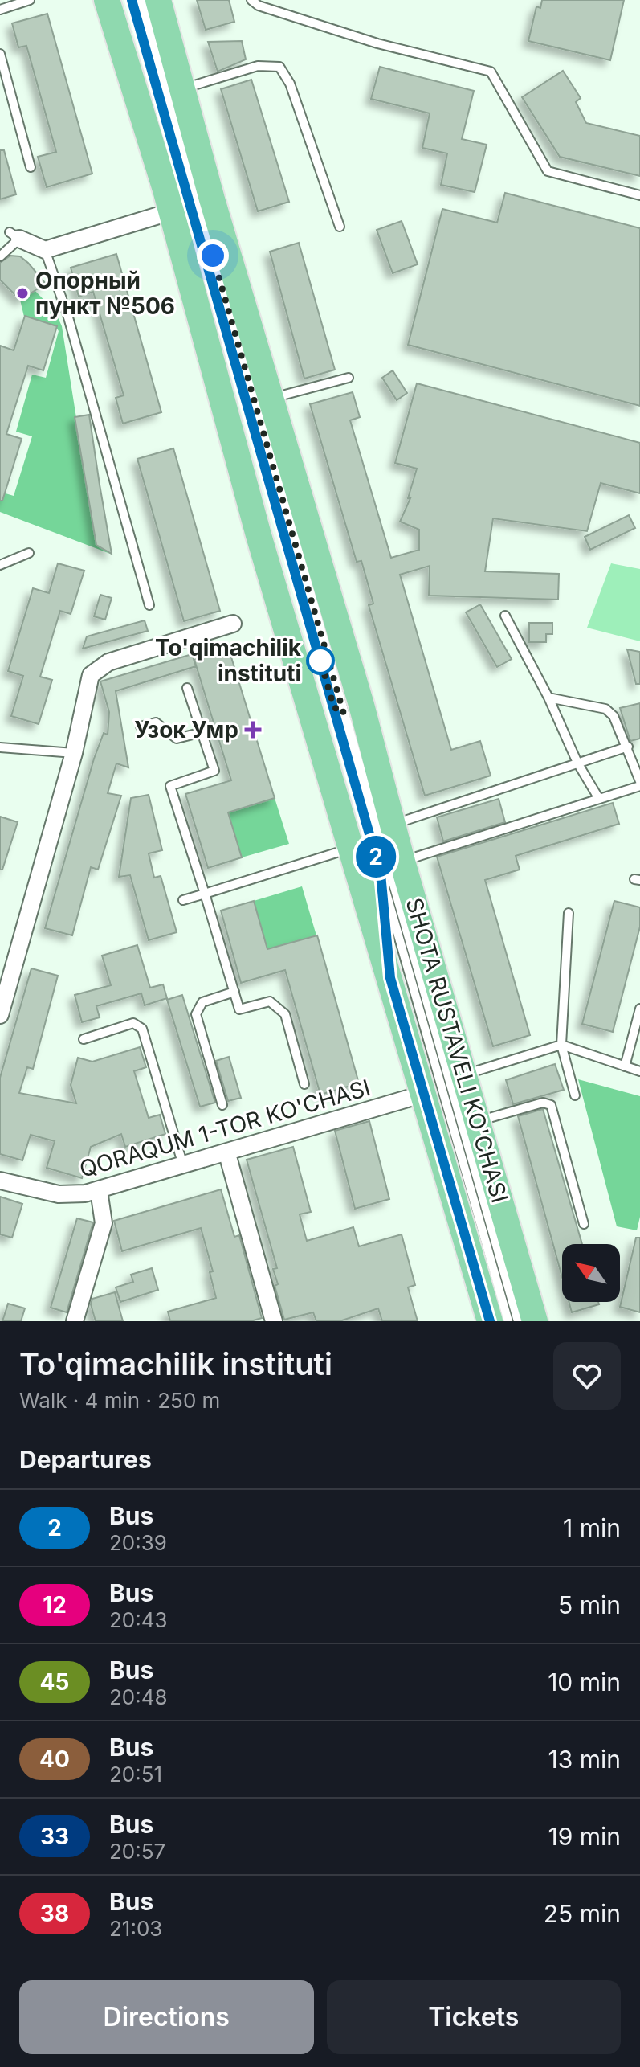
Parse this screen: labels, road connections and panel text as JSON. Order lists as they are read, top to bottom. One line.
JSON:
{"streets":{"main road":["SHOTA RUSTAVELI KO'CHASI"],"street":["QORAQUM 1-TOR KO'CHASI"]},"crossings":[["SHOTA RUSTAVELI KO'CHASI","QORAQUM 1-TOR KO'CHASI"]],"places":{"other":["Опорный пункт №506","To'qimachilik instituti"],"health":["Узок Умр"]},"lines":["bus line 2"],"north":"top left","page":{"on_map":"2","heading":[["To'qimachilik instituti","Walk · 4 min · 250 m"],"Departures"],"list":[{"mark":"2","name":"Bus","note":"20:39","value":"1 min"},{"mark":"12","name":"Bus","note":"20:43","value":"5 min"},{"mark":"45","name":"Bus","note":"20:48","value":"10 min"},{"mark":"40","name":"Bus","note":"20:51","value":"13 min"},{"mark":"33","name":"Bus","note":"20:57","value":"19 min"},{"mark":"38","name":"Bus","note":"21:03","value":"25 min"}],"buttons":["Directions","Tickets"]}}
